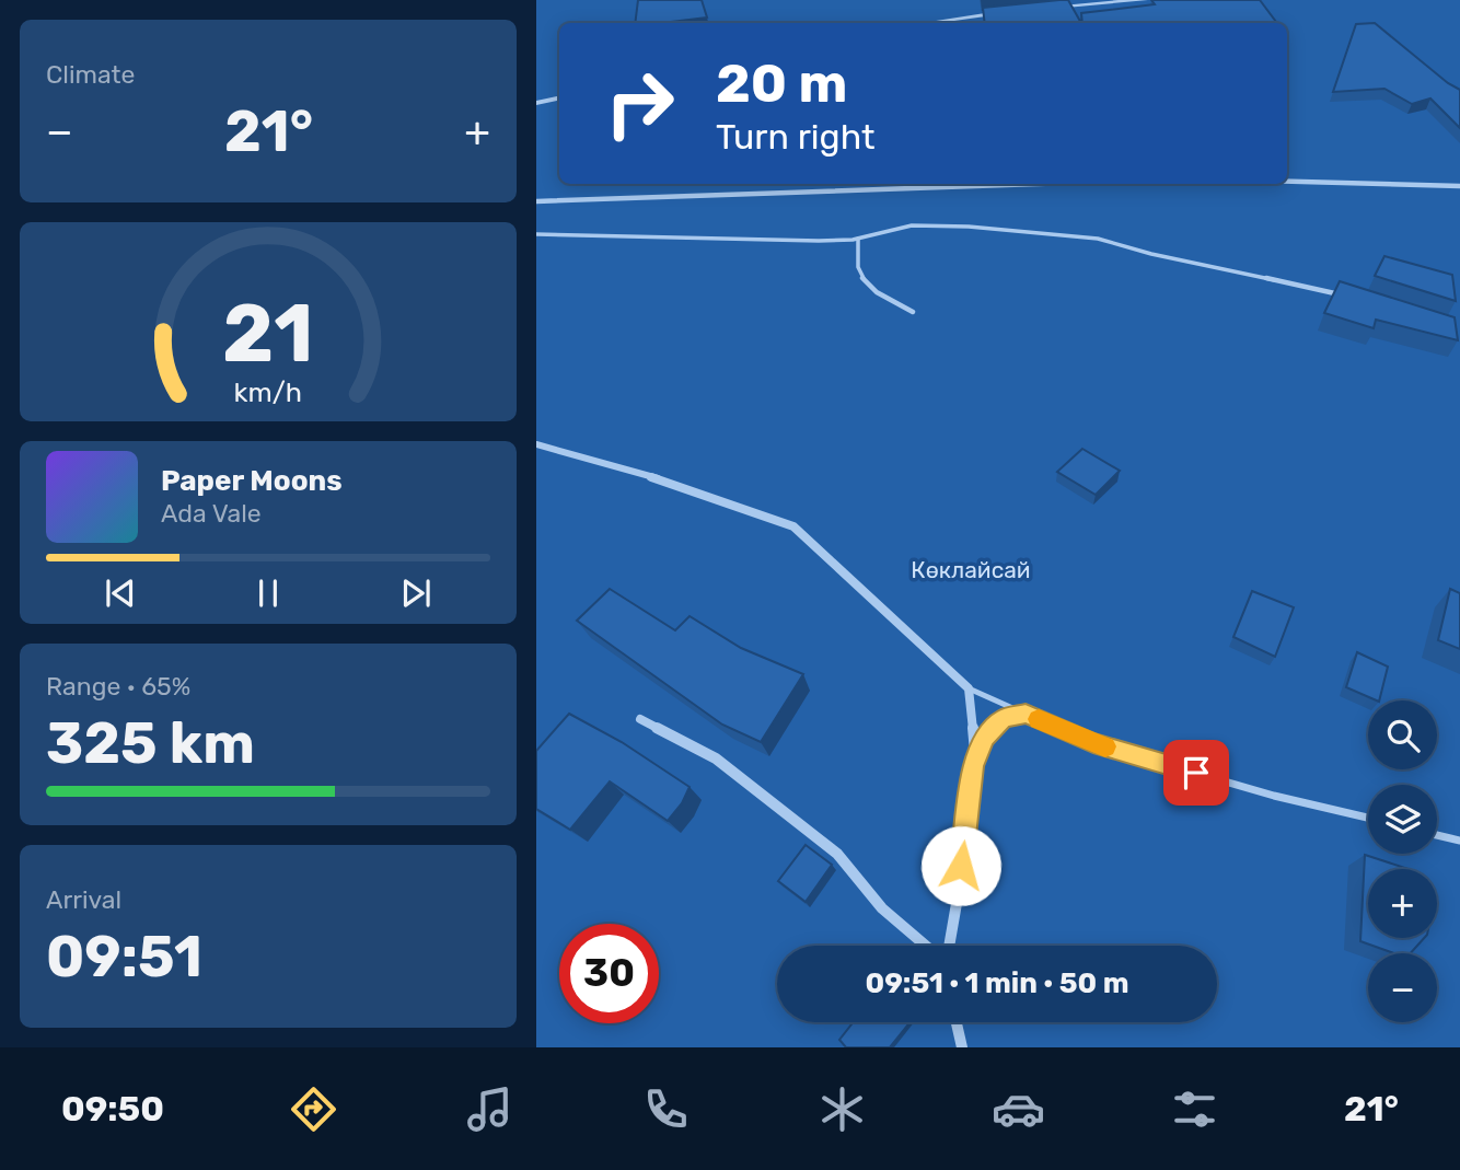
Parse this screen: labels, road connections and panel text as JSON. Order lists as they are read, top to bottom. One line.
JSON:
{"parks":["Көклайсай"],"page":{"tile":["Climate",["Range · 65%","325 km"],["Arrival","09:51"]],"turn":["20 m","Turn right"],"heat":["−","21°","+"],"song":["Paper Moons","Ada Vale"],"map_buttons":["+","−"],"limit":"30","trip":"09:51 · 1 min · 50 m","tabs":["09:50","21°"],"gauge":["21","km/h"]}}
